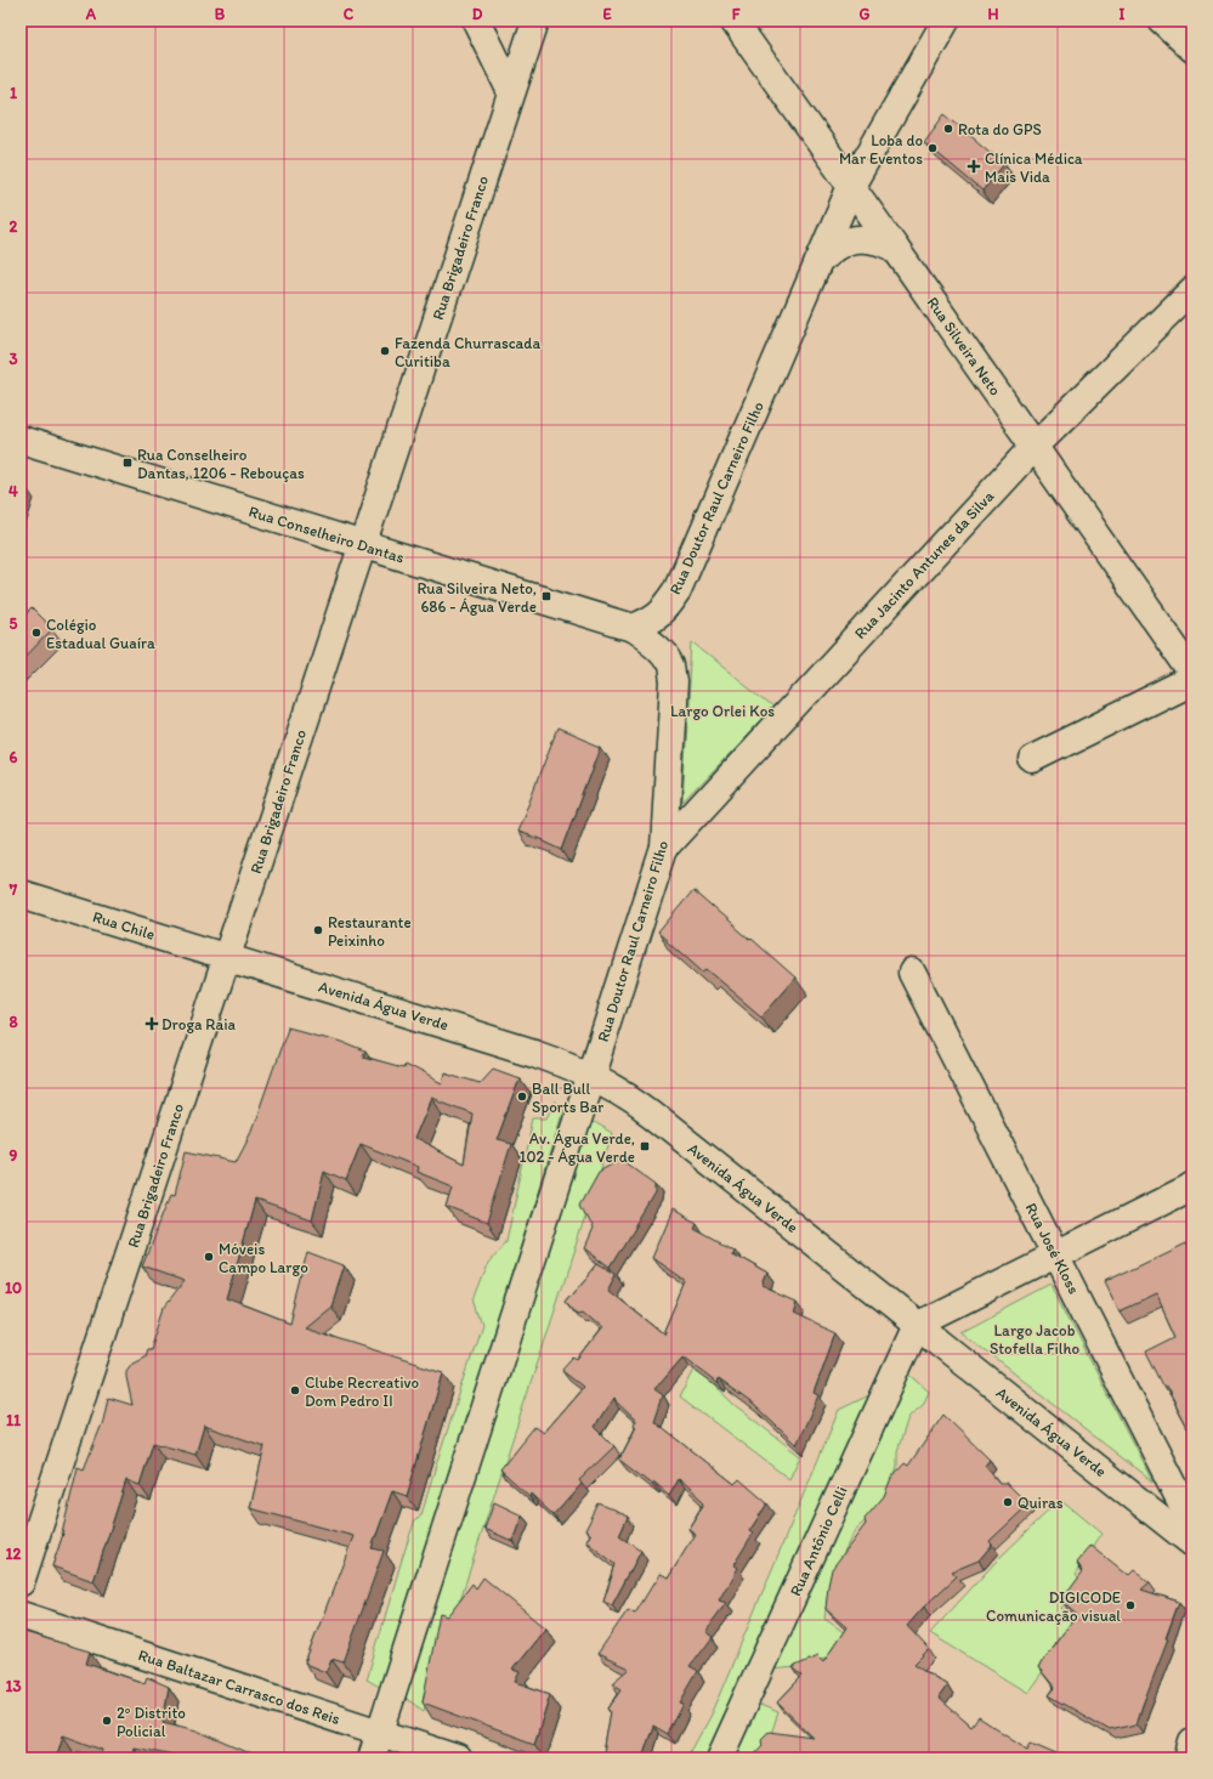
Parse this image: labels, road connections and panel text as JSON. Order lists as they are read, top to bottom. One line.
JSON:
{"streets":{"street":["Rua Brigadeiro Franco","Rua Silveira Neto","Rua Doutor Raul Carneiro Filho","Rua Conselheiro Dantas","Rua Jacinto Antunes da Silva","Rua Chile","Avenida Água Verde","Rua José Kloss","Rua Antônio Celli","Rua Baltazar Carrasco dos Reis"]},"crossings":[["Rua Brigadeiro Franco","Rua Conselheiro Dantas"],["Rua Brigadeiro Franco","Rua Chile"],["Rua Brigadeiro Franco","Avenida Água Verde"],["Rua Silveira Neto","Rua Doutor Raul Carneiro Filho"],["Rua Silveira Neto","Rua Jacinto Antunes da Silva"],["Rua Doutor Raul Carneiro Filho","Rua Conselheiro Dantas"],["Rua Doutor Raul Carneiro Filho","Rua Jacinto Antunes da Silva"],["Rua Doutor Raul Carneiro Filho","Avenida Água Verde"],["Rua Doutor Raul Carneiro Filho","Rua Baltazar Carrasco dos Reis"],["Rua Chile","Avenida Água Verde"],["Avenida Água Verde","Rua Antônio Celli"]],"parks":["Largo Orlei Kos","Largo Jacob Stofella Filho"],"places":{"other":["Rota do GPS","Loba do Mar Eventos","Fazenda Churrascada Curitiba","Colégio Estadual Guaíra","Restaurante Peixinho","Ball Bull Sports Bar","Móveis Campo Largo","Clube Recreativo Dom Pedro II","Quiras","DIGICODE Comunicação visual","2º Distrito Policial"],"health":["Clínica Médica Mais Vida","Droga Raia"],"transit":["Rua Conselheiro Dantas, 1206 - Rebouças","Rua Silveira Neto, 686 - Água Verde","Av. Água Verde, 102 - Água Verde"]},"grid":{"columns":["A","B","C","D","E","F","G","H","I"],"rows":["1","2","3","4","5","6","7","8","9","10","11","12","13"]}}
